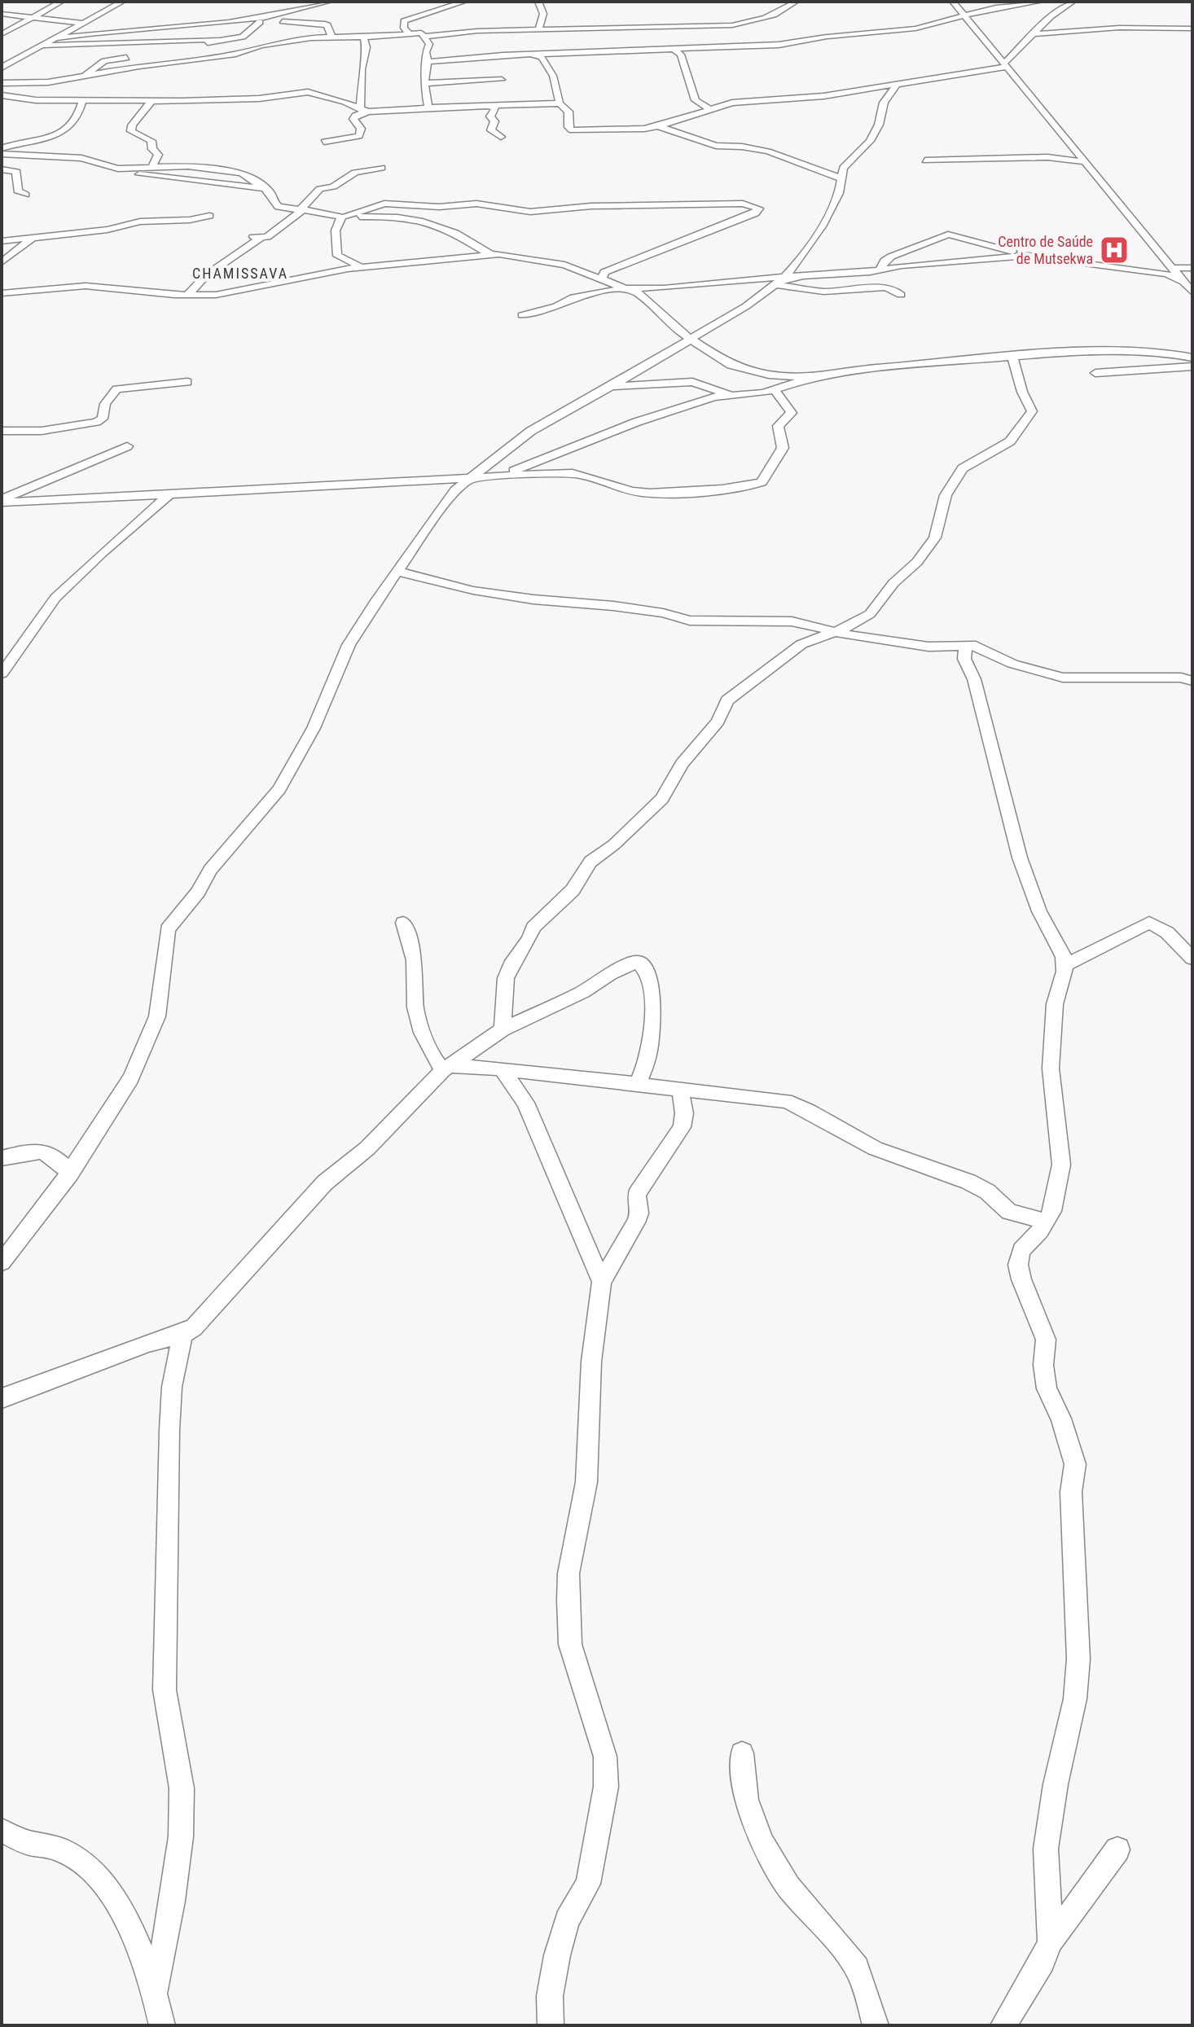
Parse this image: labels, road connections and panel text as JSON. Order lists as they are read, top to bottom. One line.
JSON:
{"districts":["CHAMISSAVA"],"places":{"hospital":["Centro de Saúde de Mutsekwa"]}}
